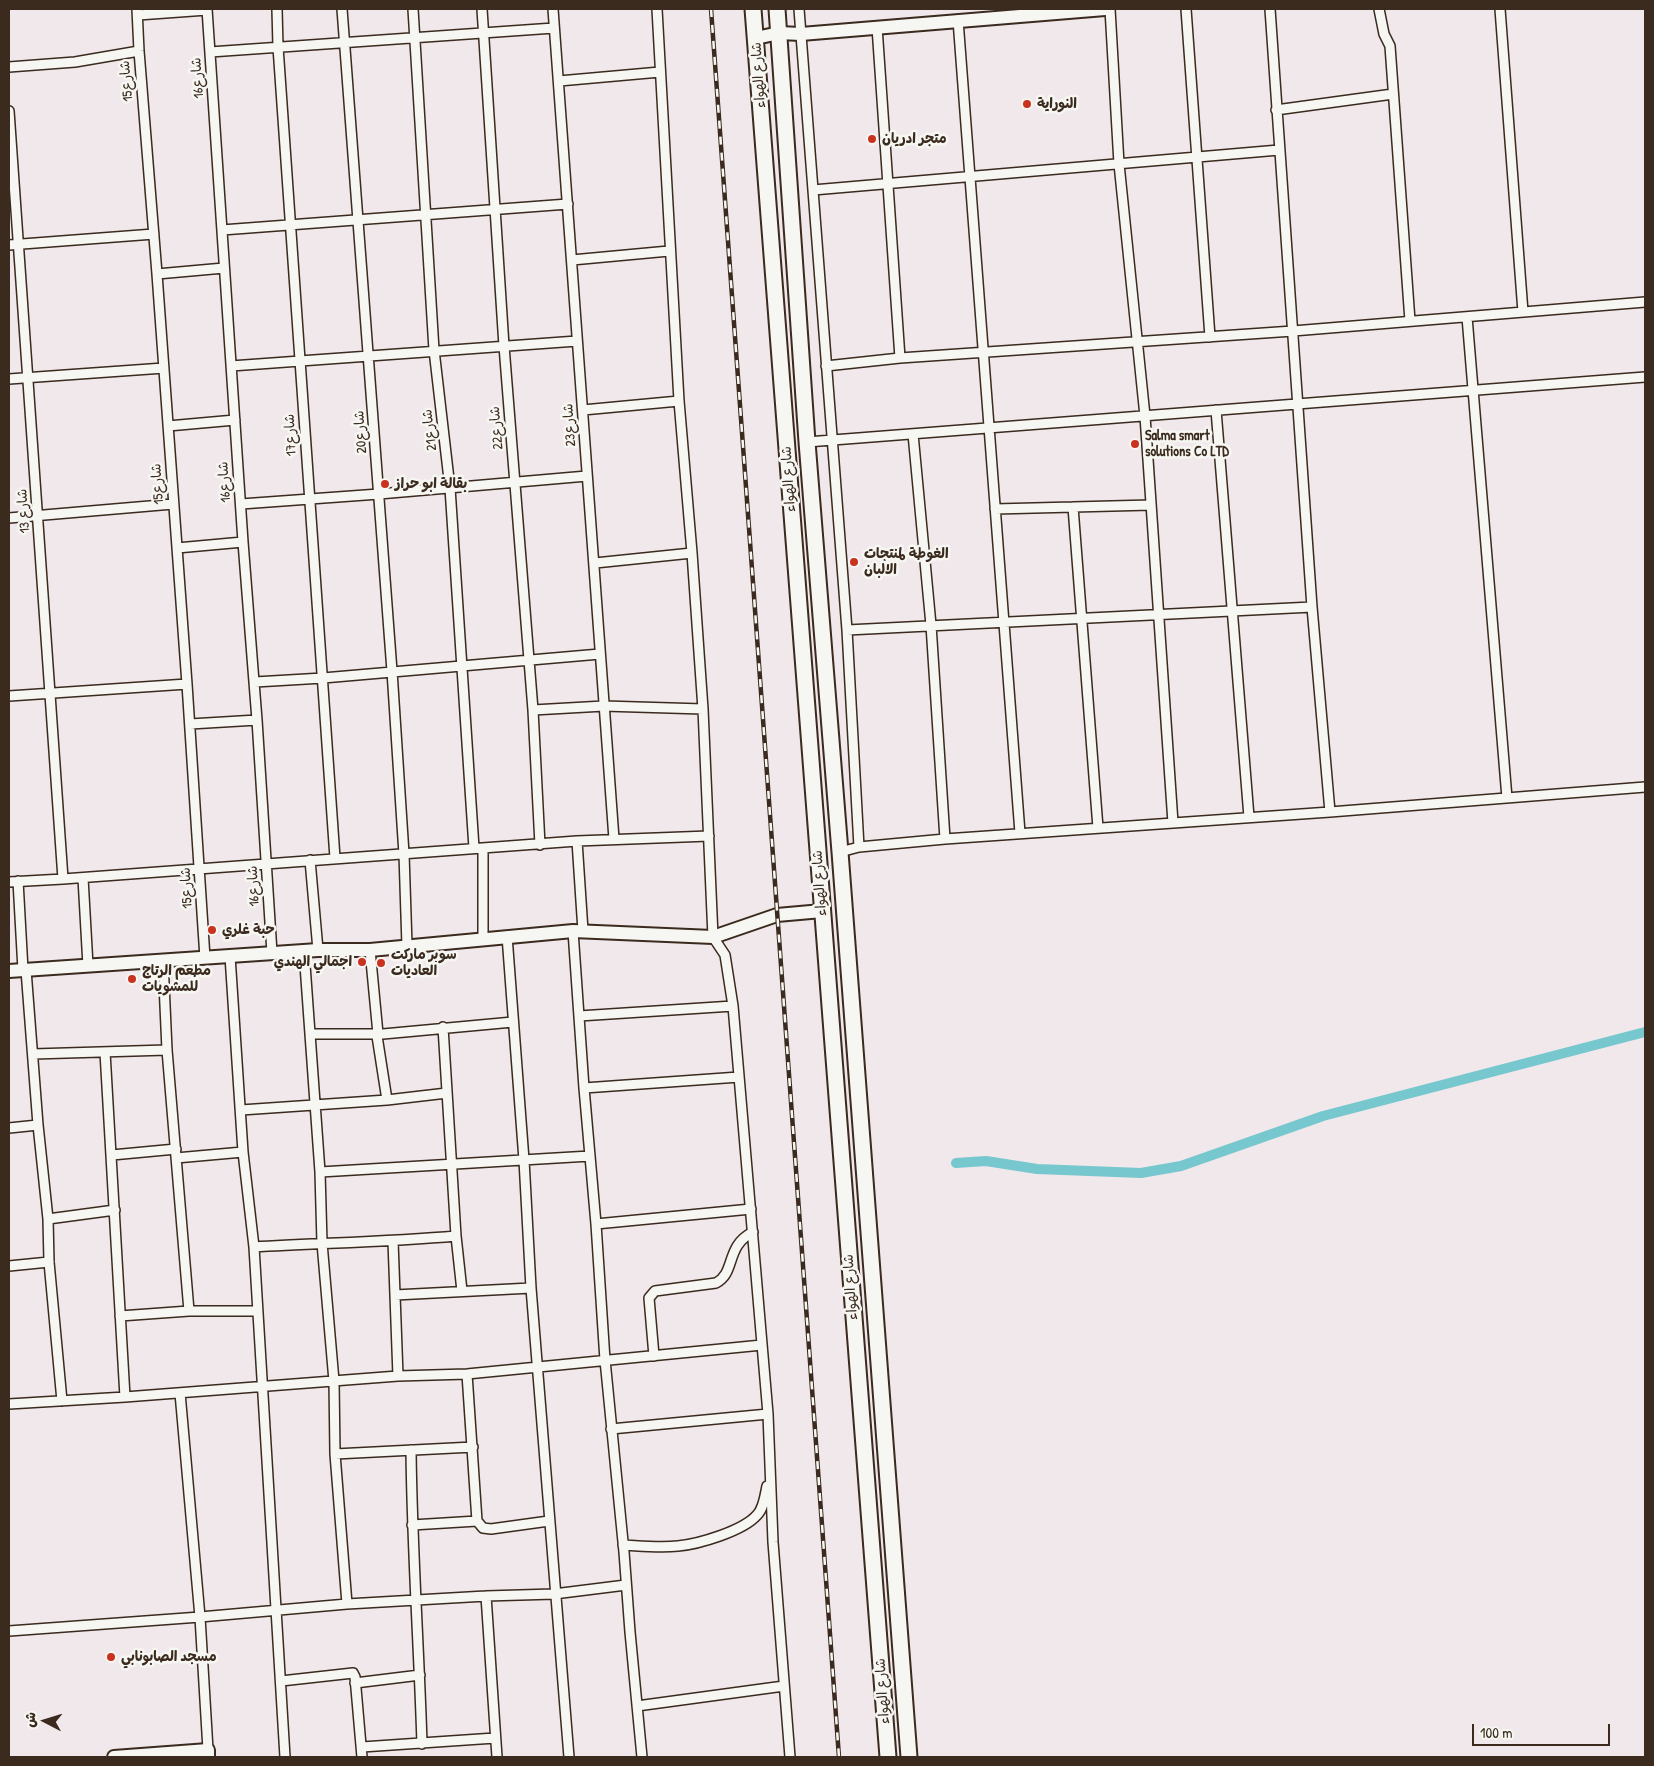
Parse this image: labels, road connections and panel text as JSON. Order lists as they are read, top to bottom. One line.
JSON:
{"streets":{"highway":["شارع الهواء"],"street":["شارع16","شارع15","شارع23","شارع22","شارع21","شارع20","شارع17","شارع 13"]},"places":["النوراية","متجر ادريان","Salma smart solutions Co LTD","بقالة ابو حراز","الغوطة لمنتجات الالبان","حبة غلري","اجمالي الهندي","سوبر ماركت العاديات","مطعم الرتاج للمشويات","مسجد الصابونابي"],"scale_bar":"100 m","north":"left"}
